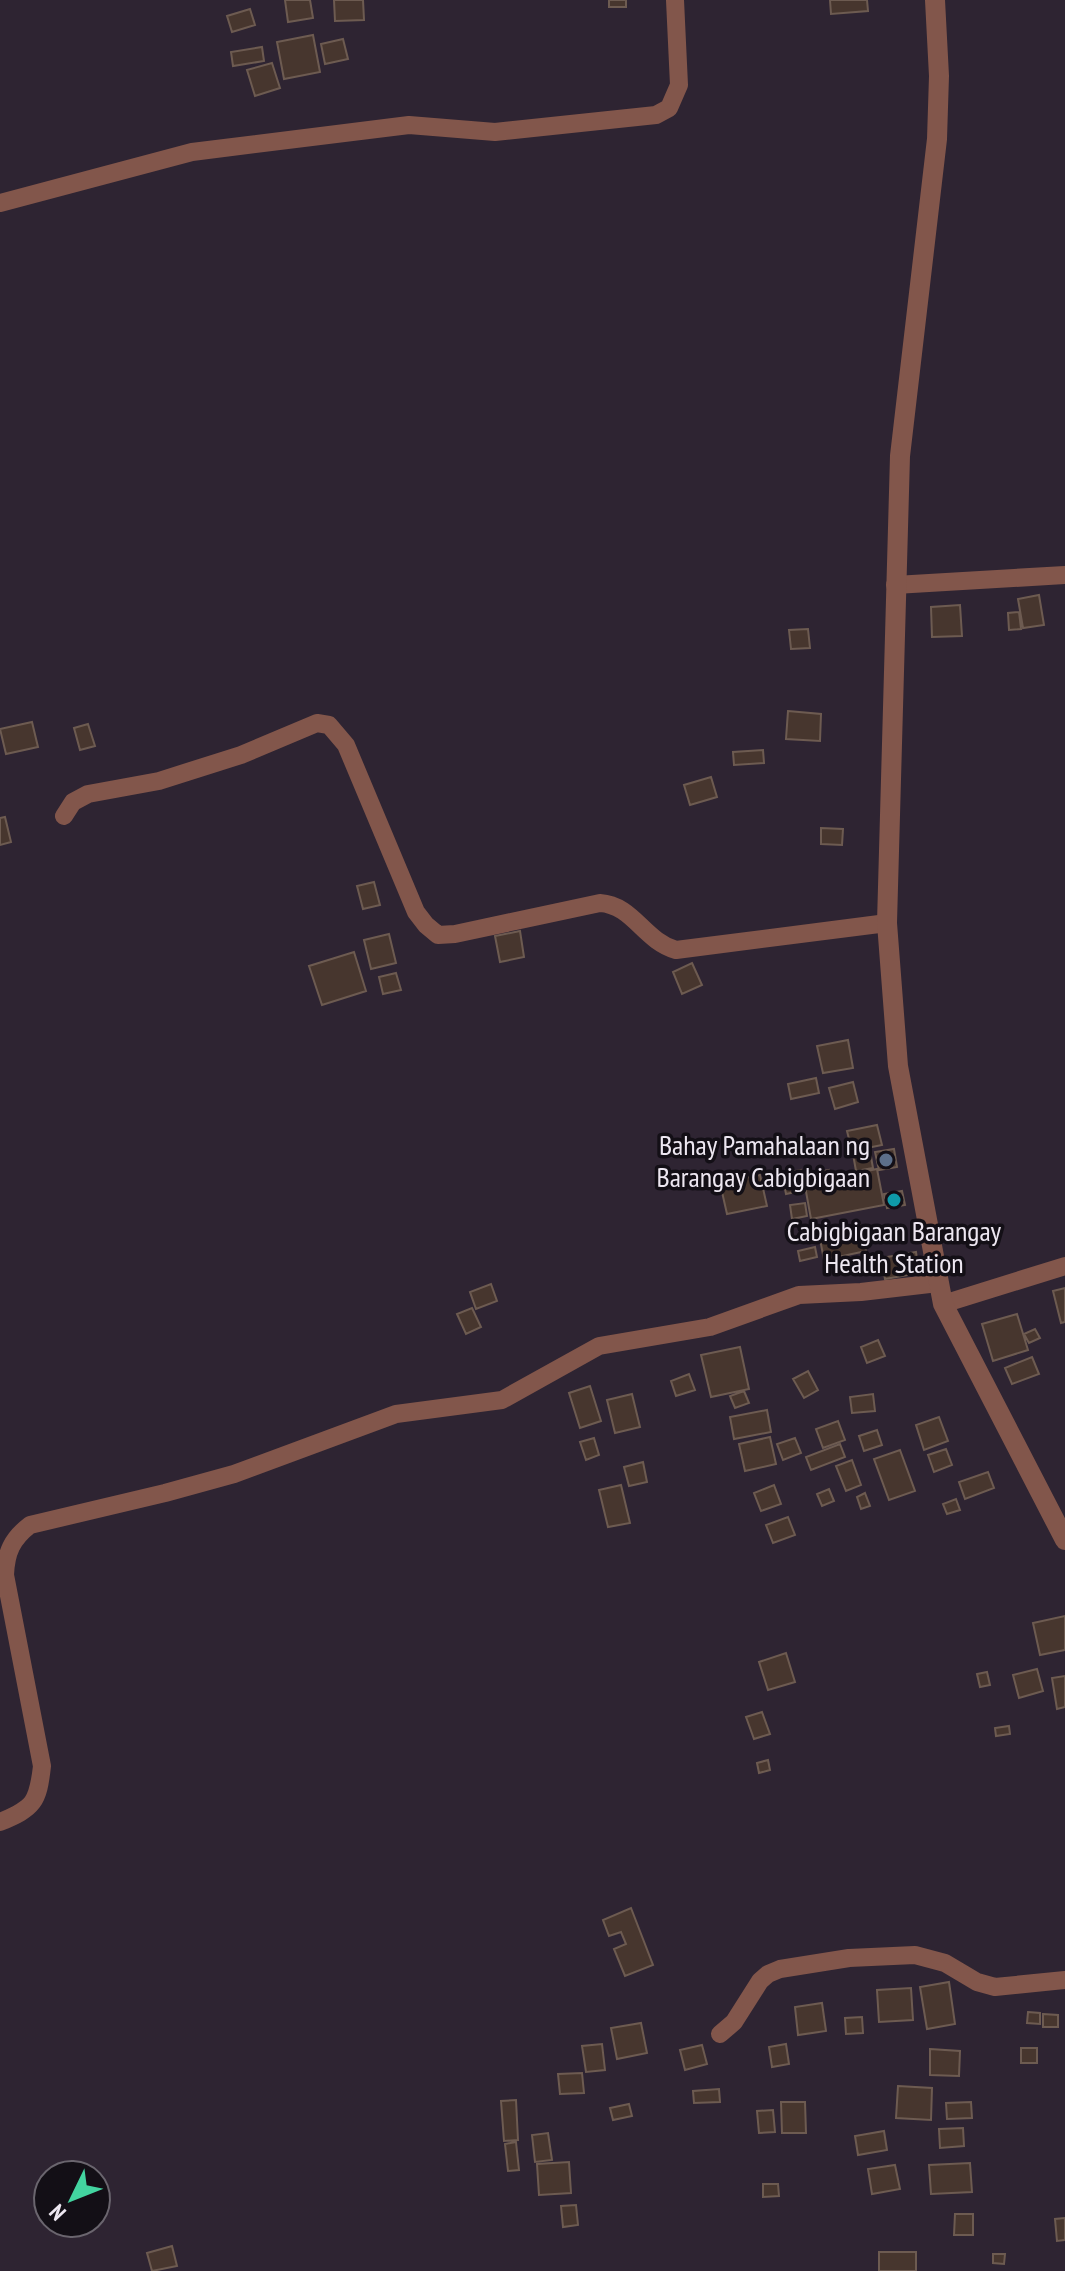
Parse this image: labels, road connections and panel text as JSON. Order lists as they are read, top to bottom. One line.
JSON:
{"places":["Bahay Pamahalaan ng Barangay Cabigbigaan","Cabigbigaan Barangay Health Station"],"north":"bottom left"}
